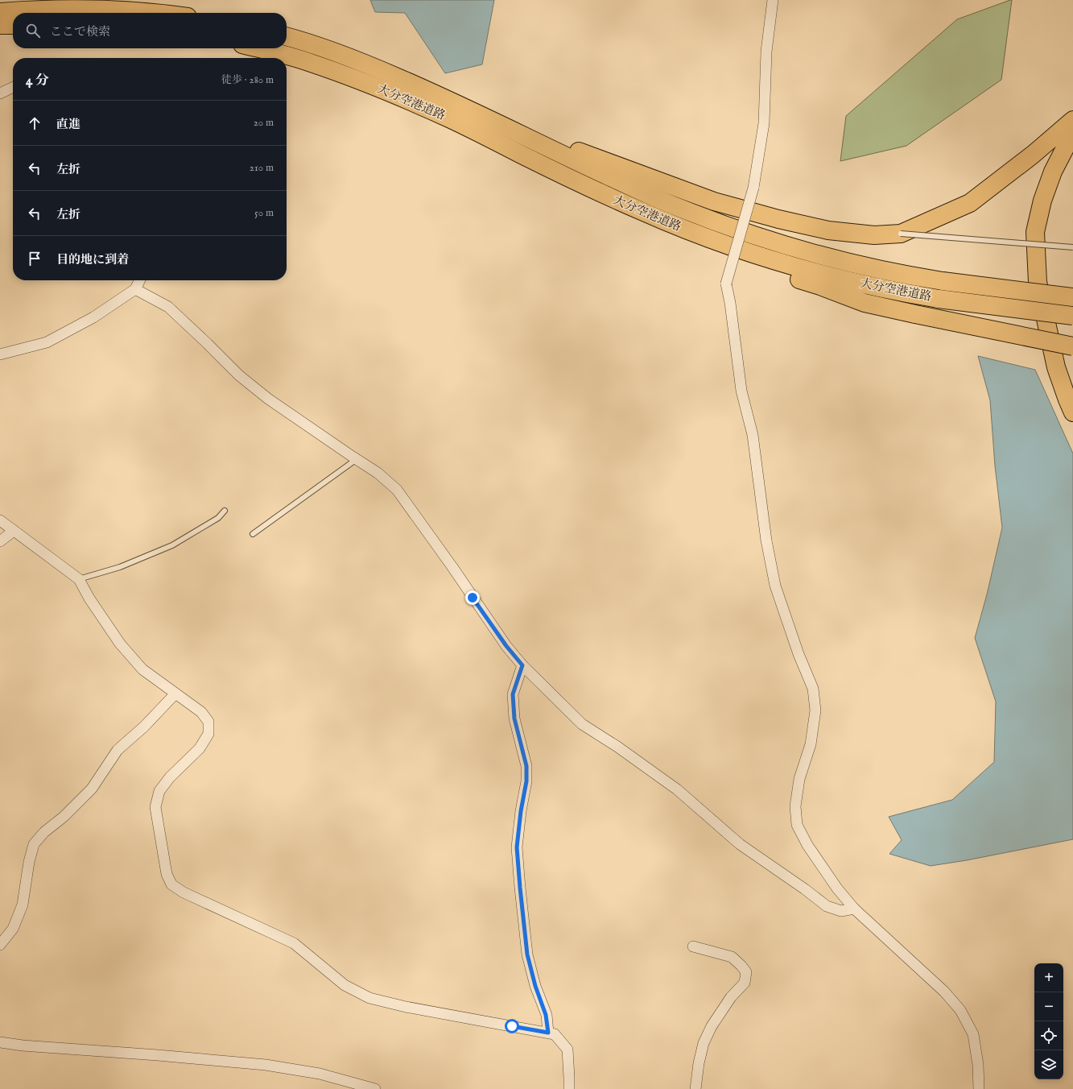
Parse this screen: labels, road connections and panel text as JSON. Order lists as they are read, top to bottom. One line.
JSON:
{"streets":{"highway":["大分空港道路"]},"page":{"search":"ここで検索","heading":["4 分","徒歩 · 280 m"],"list":[["直進","20 m"],["左折","210 m"],["左折","50 m"],"目的地に到着"],"map_buttons":["+","−"]}}
